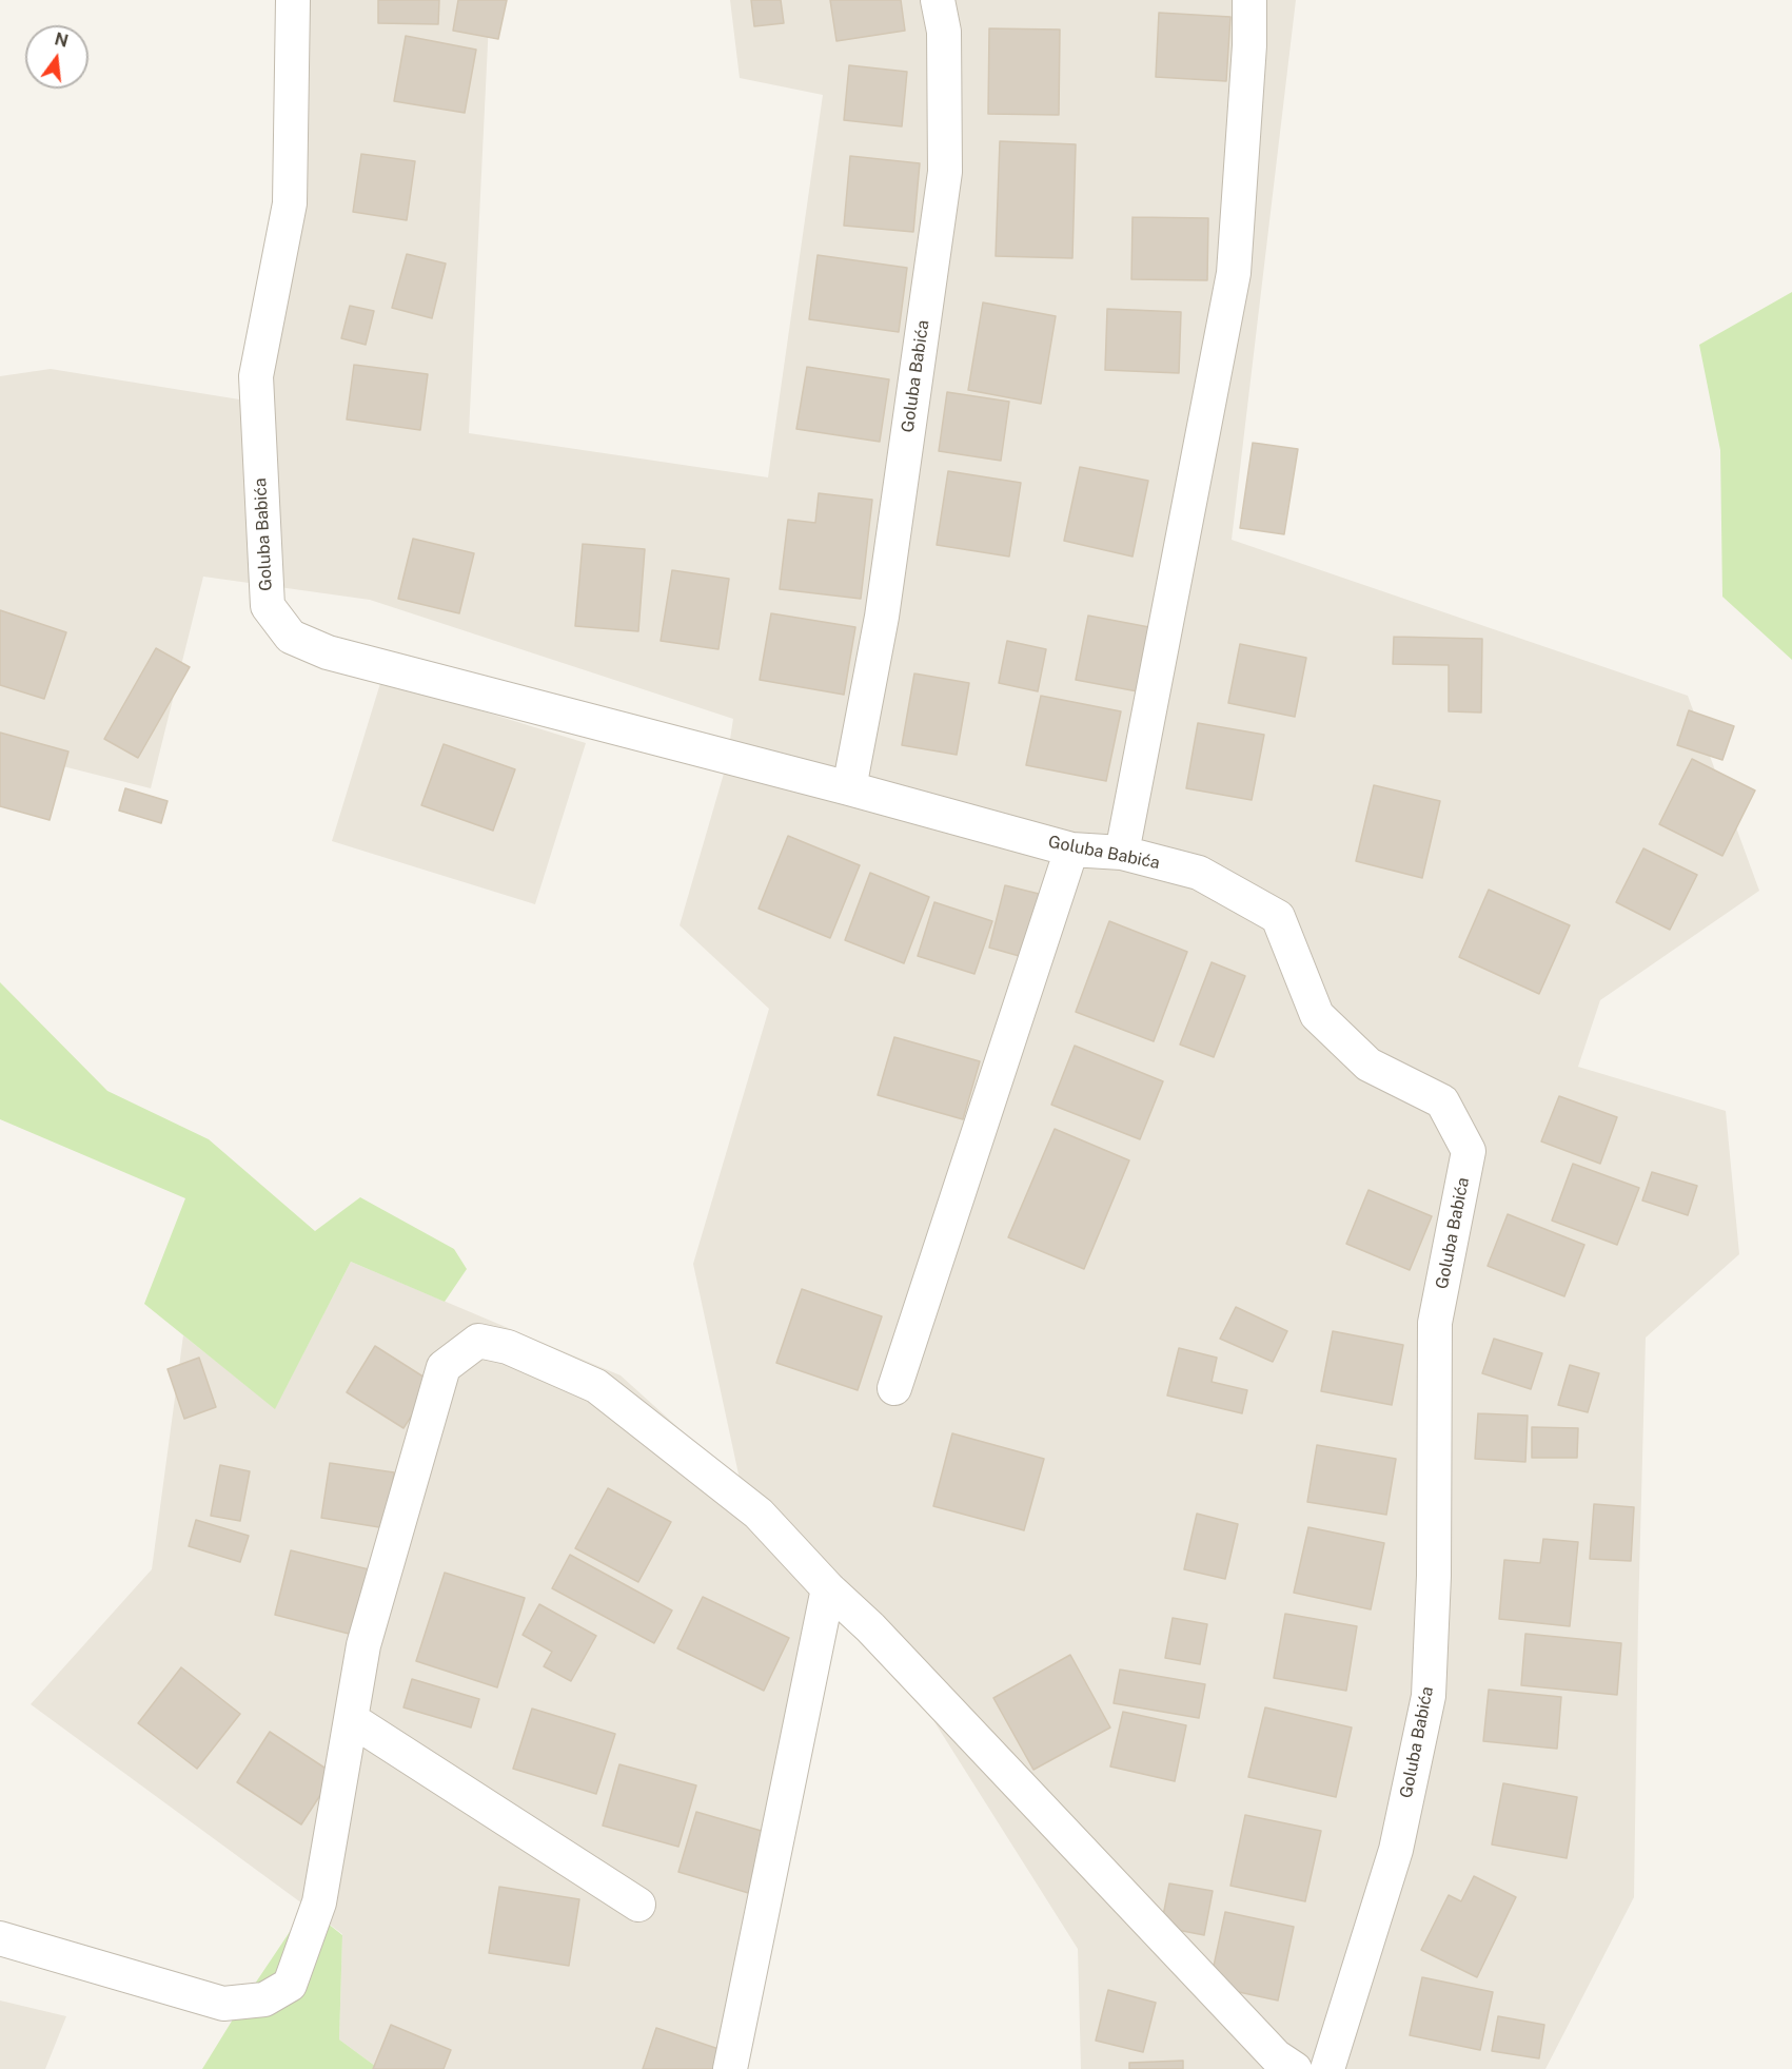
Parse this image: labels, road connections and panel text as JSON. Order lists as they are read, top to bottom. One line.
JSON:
{"streets":{"street":["Goluba Babića"]},"north":"top"}
